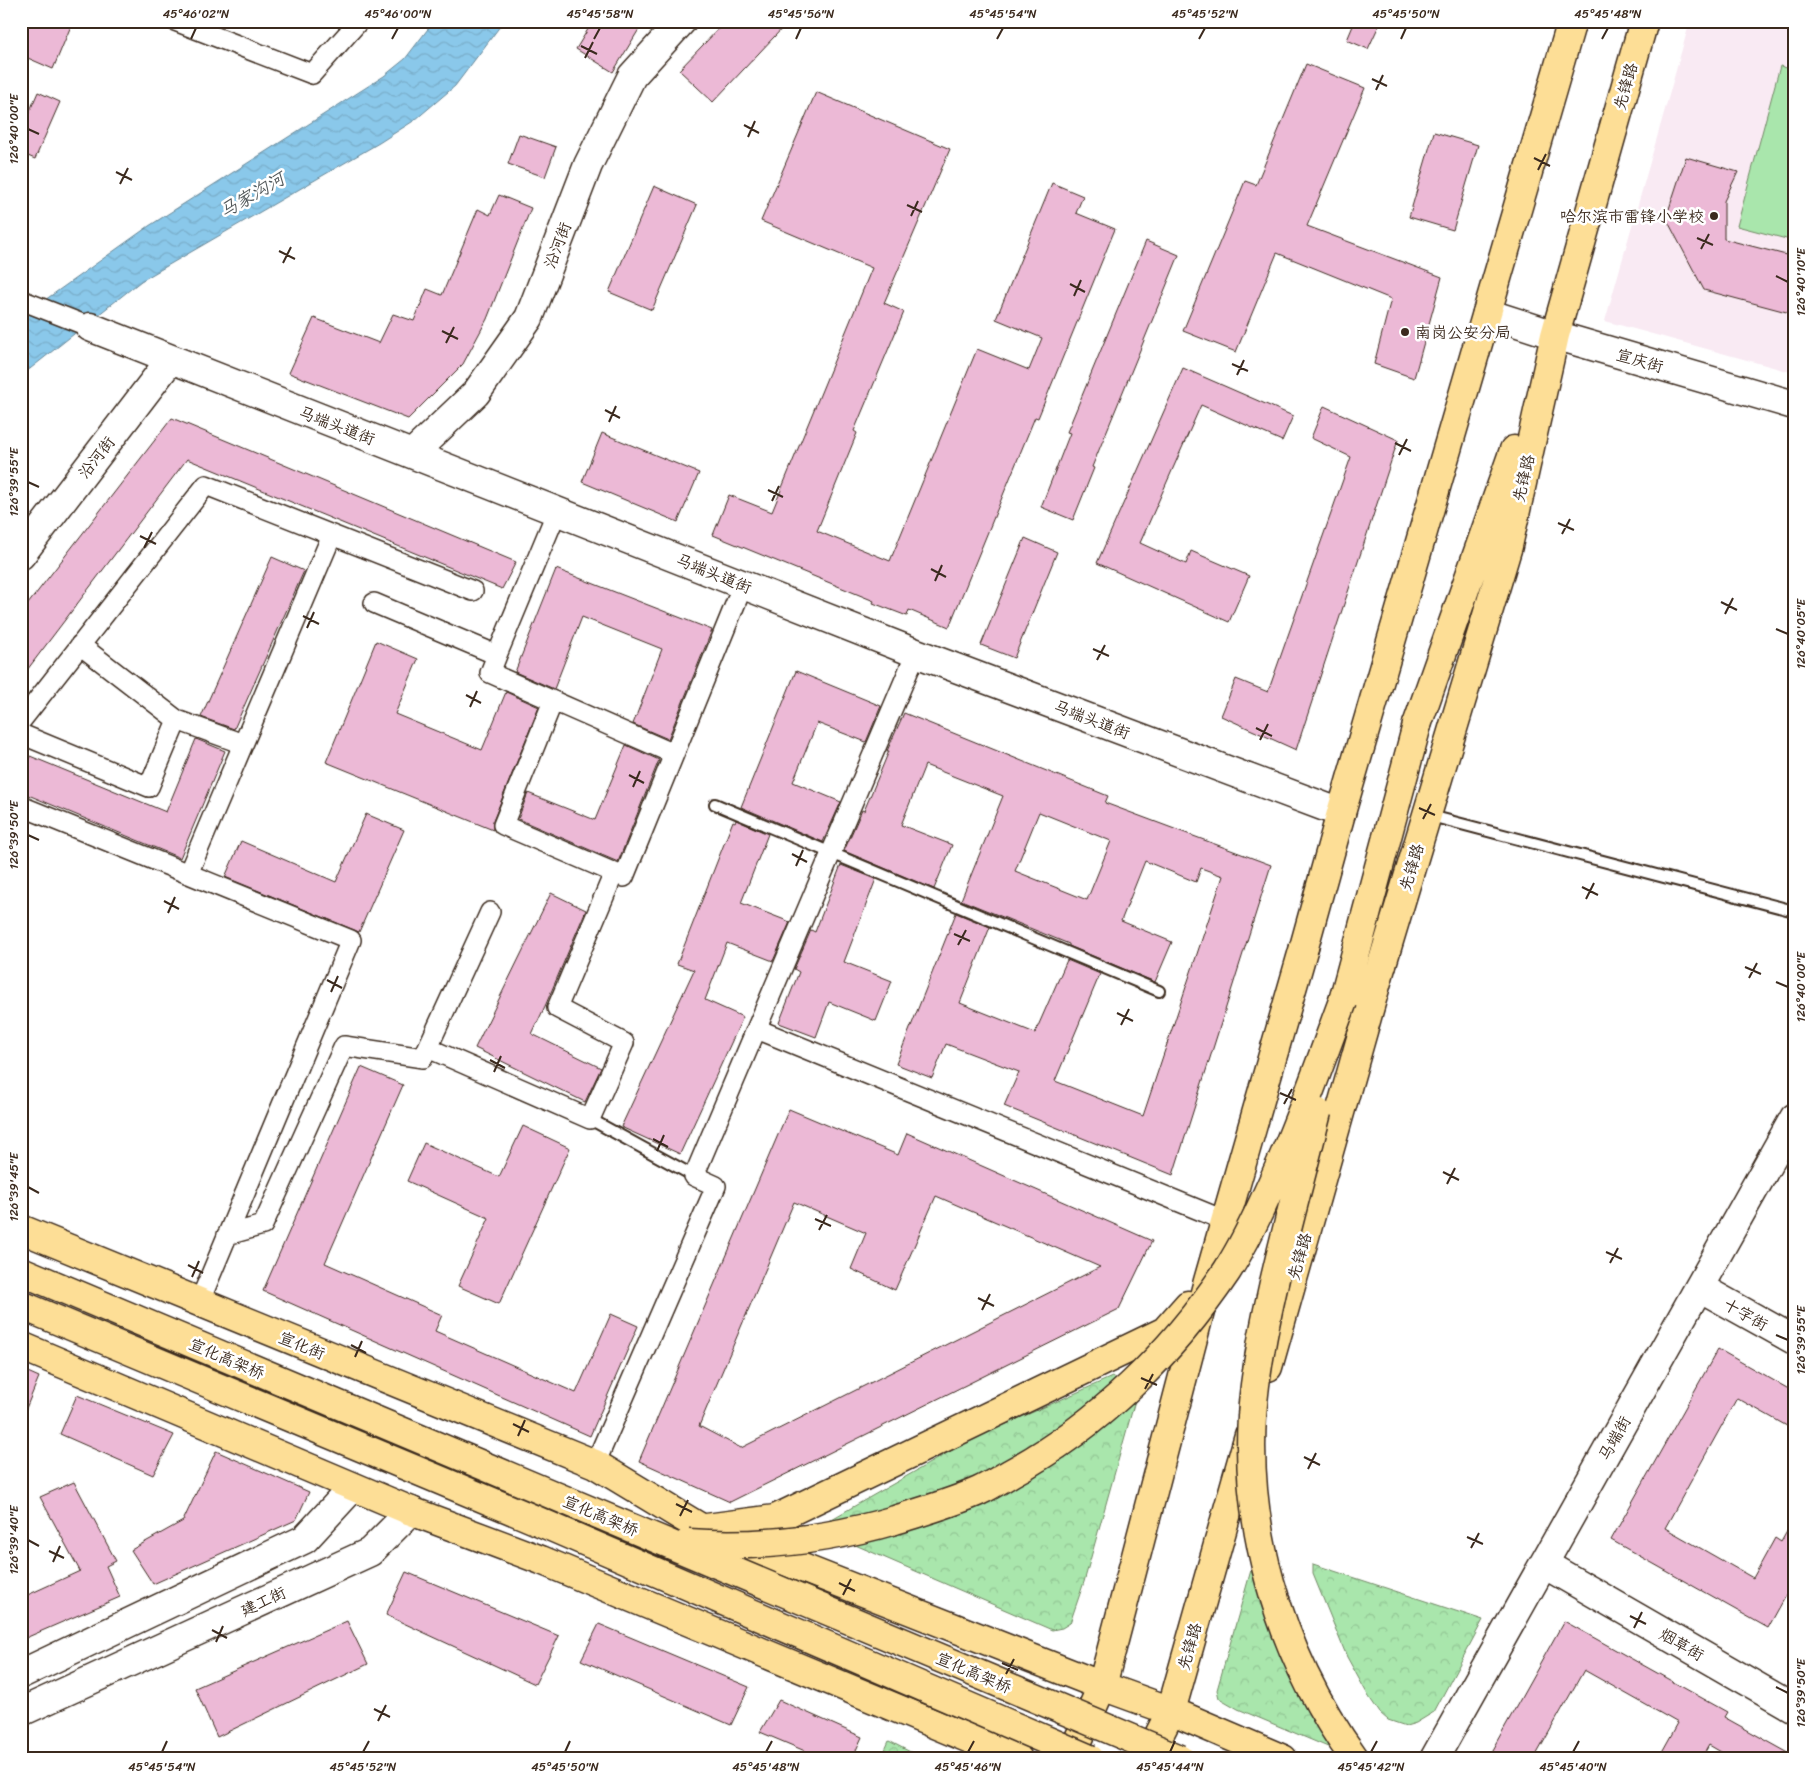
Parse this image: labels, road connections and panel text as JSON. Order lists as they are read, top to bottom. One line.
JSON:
{"streets":{"main road":["先锋路","宣化街","宣化高架桥"],"street":["沿河街","宣庆街","马端头道街","十字街","马端街","建工街","烟草街"]},"crossings":[["先锋路","宣庆街"],["先锋路","宣化街"],["沿河街","马端头道街"],["十字街","马端街"],["马端街","烟草街"]],"water":["马家沟河"],"places":["哈尔滨市雷锋小学校","南岗公安分局"],"coordinates":["45°46'02\"N","45°46'00\"N","45°45'58\"N","45°45'56\"N","45°45'54\"N","45°45'52\"N","45°45'50\"N","45°45'48\"N","126°40'00\"E","126°40'10\"E","126°39'55\"E","126°40'05\"E","126°39'50\"E","126°39'45\"E","126°39'40\"E","45°45'46\"N","45°45'44\"N","45°45'42\"N","45°45'40\"N"]}
